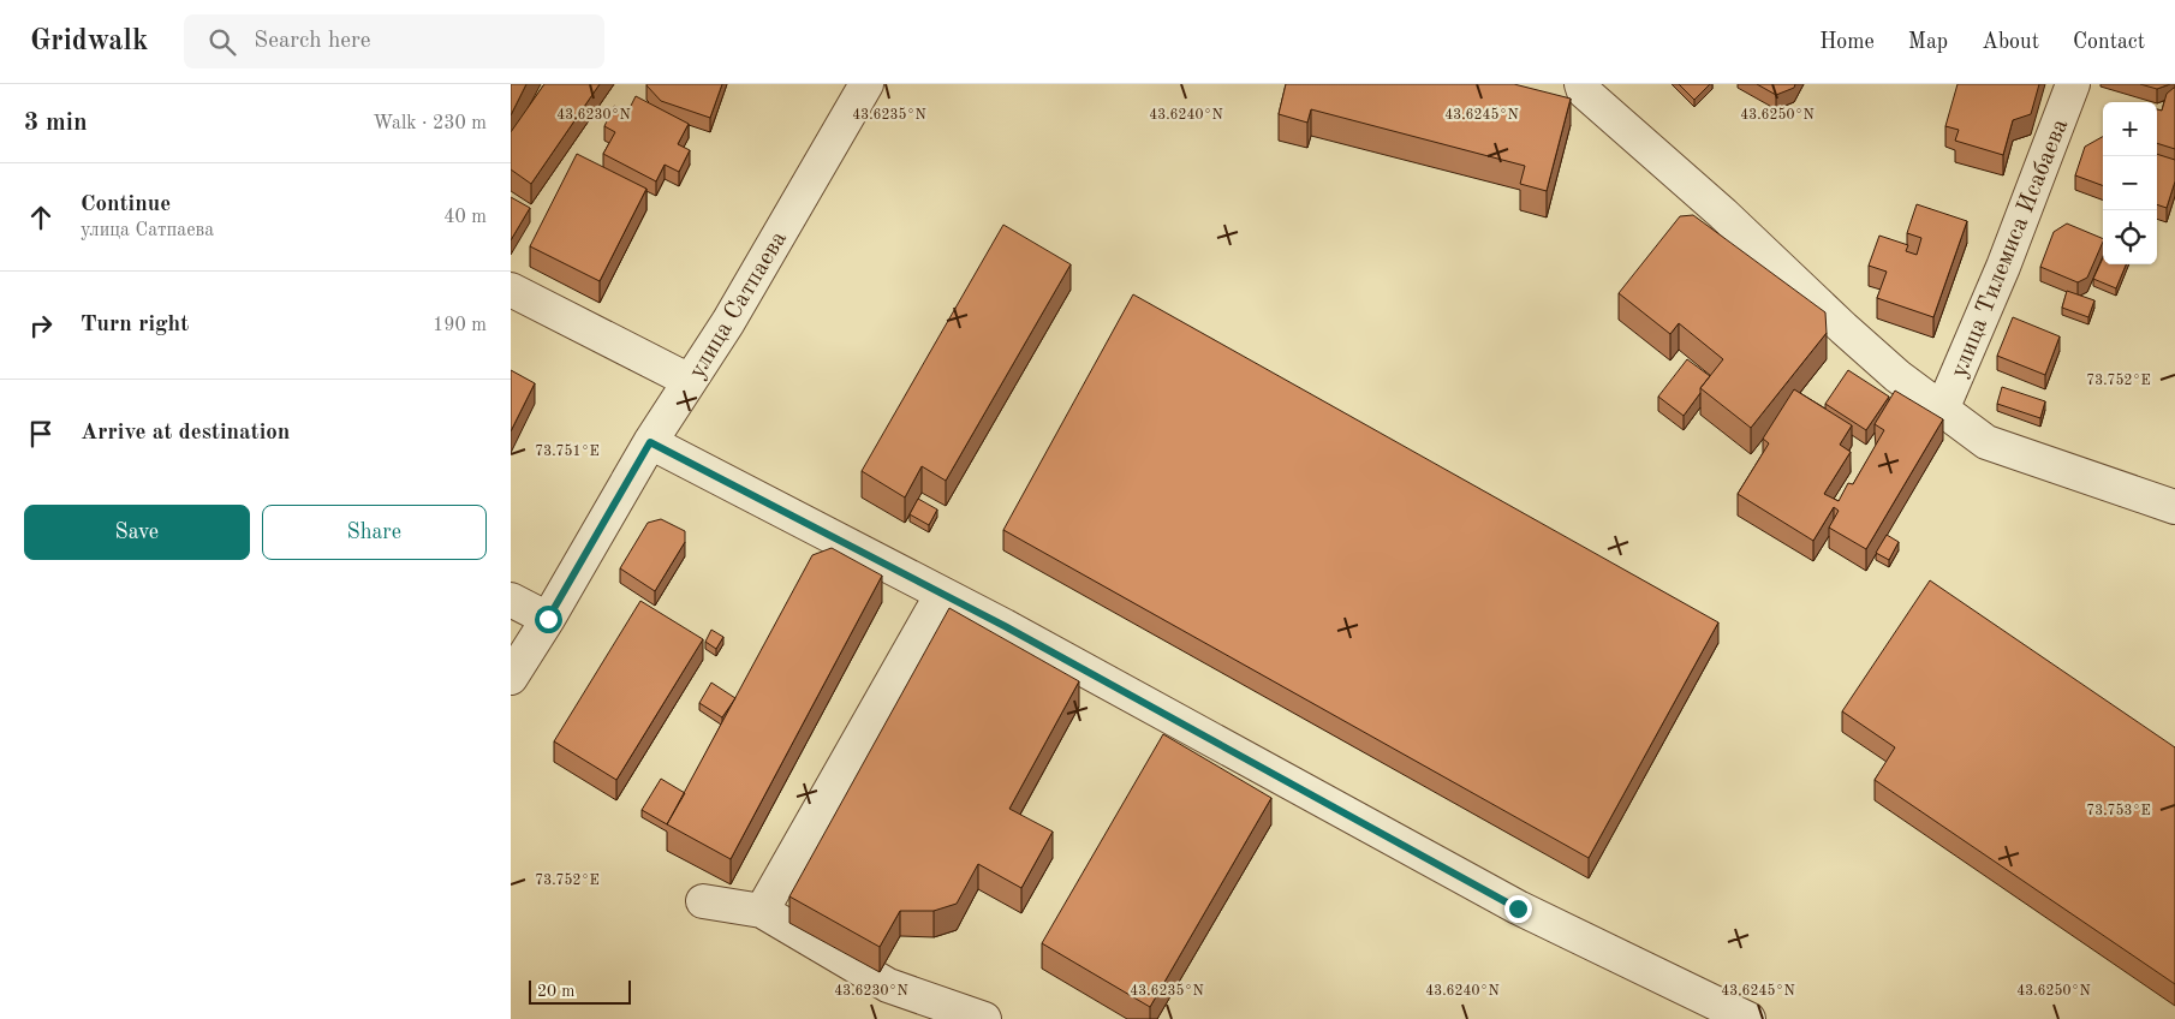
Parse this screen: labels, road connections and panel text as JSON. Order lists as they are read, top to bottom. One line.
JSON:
{"streets":{"street":["улица Тилемиса Исабаева","улица Сатпаева"]},"scale_bar":"20 m","page":{"header":"Gridwalk","search":"Search here","nav":["Home","Map","About","Contact"],"heading":["3 min","Walk · 230 m"],"map_buttons":["+","−"],"list":[["Continue","улица Сатпаева","40 m"],["Turn right","190 m"],"Arrive at destination"],"buttons":["Save","Share"],"scale":"20 m"},"coordinates":["43.6230°N","43.6235°N","43.6240°N","43.6245°N","43.6250°N","73.752°E","73.751°E","73.753°E"]}
